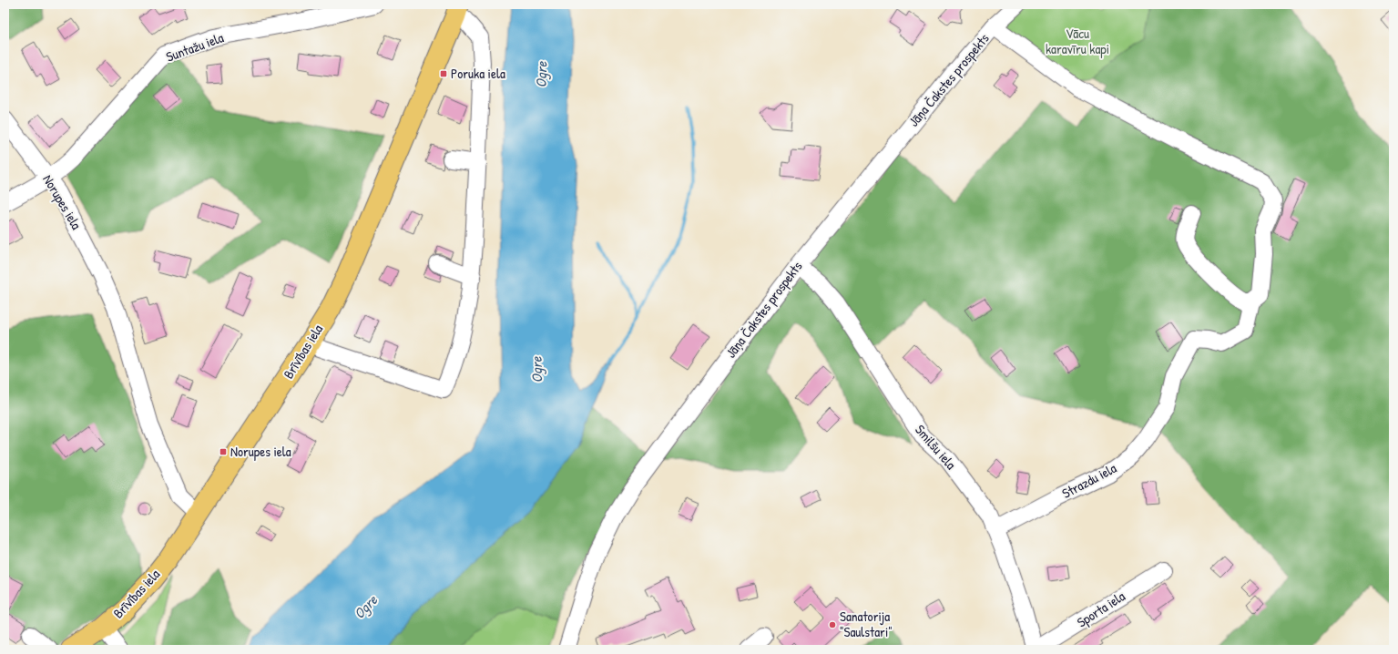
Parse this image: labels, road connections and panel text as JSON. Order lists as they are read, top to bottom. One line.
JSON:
{"streets":{"main road":["Brīvības iela"],"street":["Suntažu iela","Jāņa Čakstes prospekts","Norupes iela","Smilšu iela","Strazdu iela","Sporta iela"]},"crossings":[["Suntažu iela","Norupes iela"],["Jāņa Čakstes prospekts","Smilšu iela"],["Norupes iela","Brīvības iela"],["Smilšu iela","Strazdu iela"]],"water":["Ogre"],"parks":["Vācu karavīru kapi"],"places":{"transit":["Poruka iela","Norupes iela"],"other":["Sanatorija \"Saulstari\""]}}
